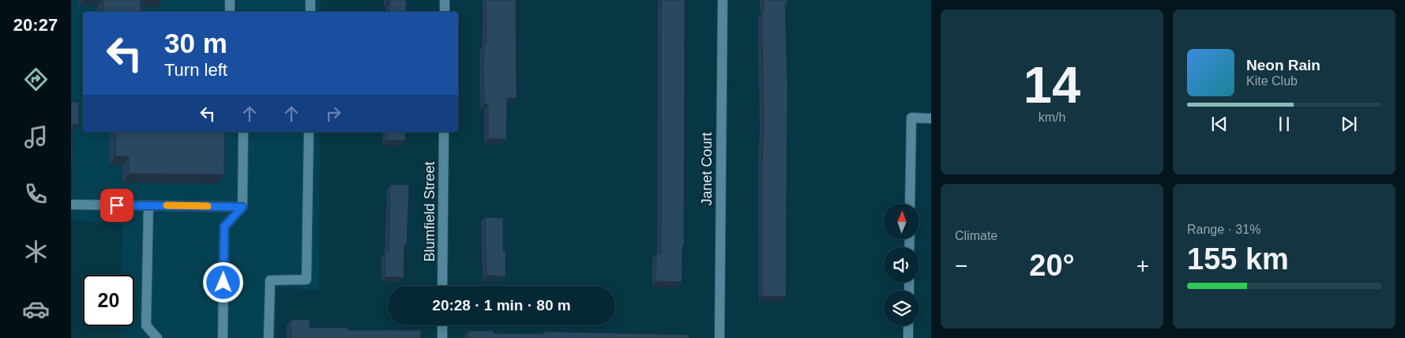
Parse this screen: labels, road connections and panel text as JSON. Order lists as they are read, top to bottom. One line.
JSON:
{"streets":{"street":["Janet Court","Blumfield Street"]},"north":"top","page":{"tabs":"20:27","tile":[["14","km/h"],"Climate",["Range · 31%","155 km"]],"turn":["30 m","Turn left"],"song":["Neon Rain","Kite Club"],"heat":["−","20°","+"],"limit":"20","trip":"20:28 · 1 min · 80 m"}}
